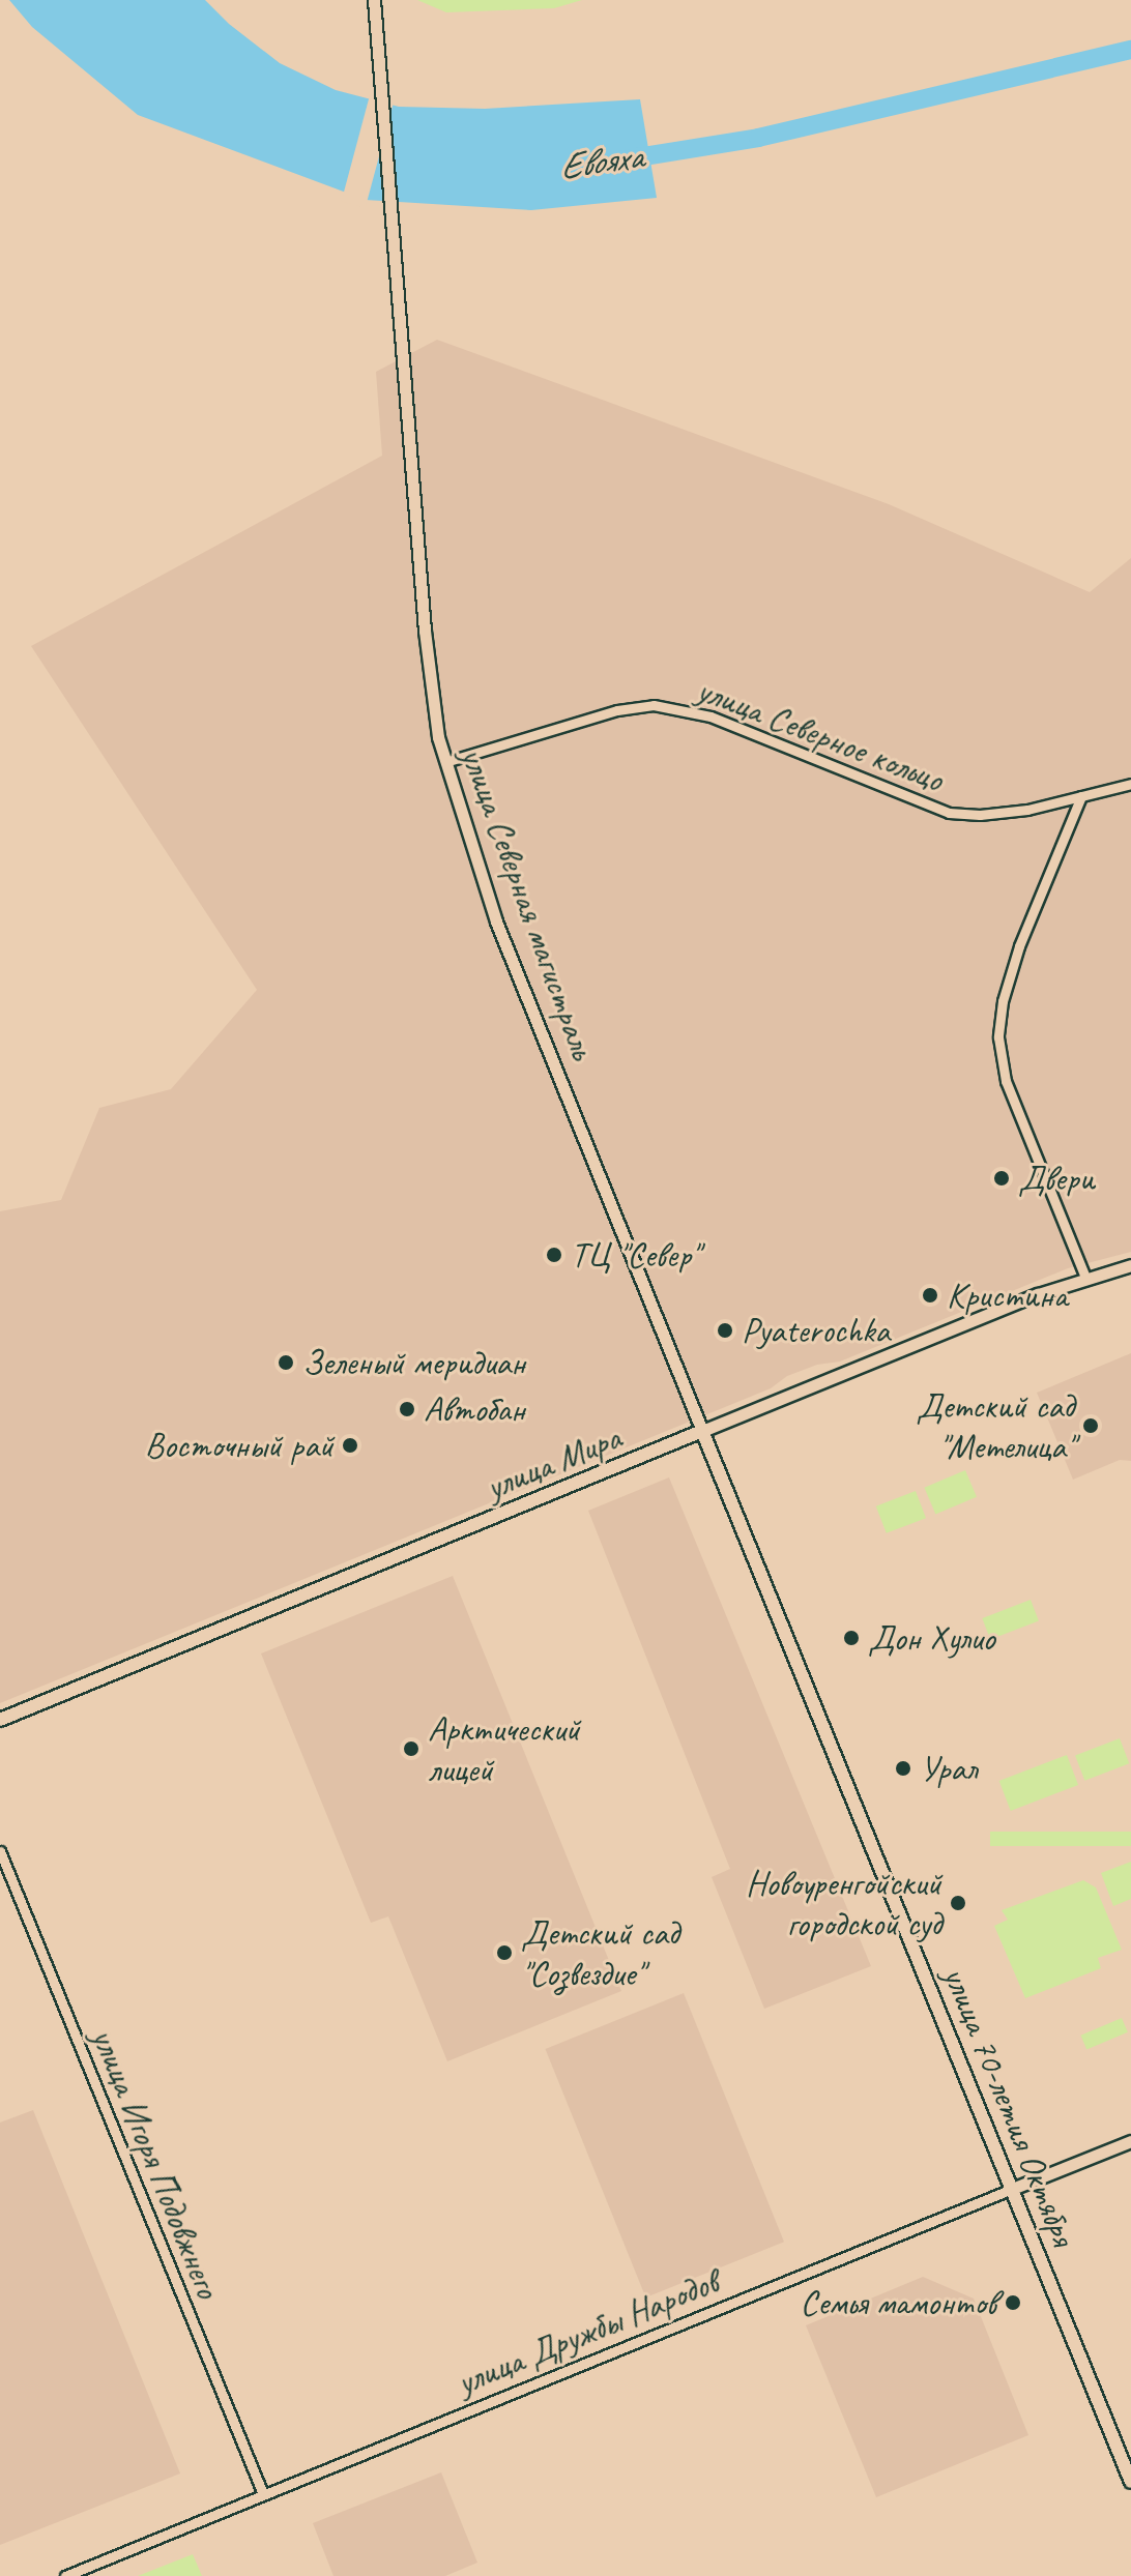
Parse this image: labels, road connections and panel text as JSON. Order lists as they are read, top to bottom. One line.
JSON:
{"streets":{"main road":["улица Мира","улица 70-летия Октября"],"street":["улица Северное кольцо","улица Северная магистраль","улица Игоря Подовжнего","улица Дружбы Народов"]},"crossings":[["улица Северное кольцо","улица Северная магистраль"],["улица Северная магистраль","улица Мира"],["улица Северная магистраль","улица 70-летия Октября"],["улица Мира","улица 70-летия Октября"],["улица 70-летия Октября","улица Дружбы Народов"],["улица Игоря Подовжнего","улица Дружбы Народов"]],"water":["Евояха"],"places":["Двери","ТЦ \"Север\"","Кристина","Pyaterochka","Зеленый меридиан","Автобан","Детский сад \"Метелица\"","Восточный рай","Дон Хулио","Арктический лицей","Урал","Новоуренгойский городской суд","Детский сад \"Созвездие\"","Семья мамонтов"]}
